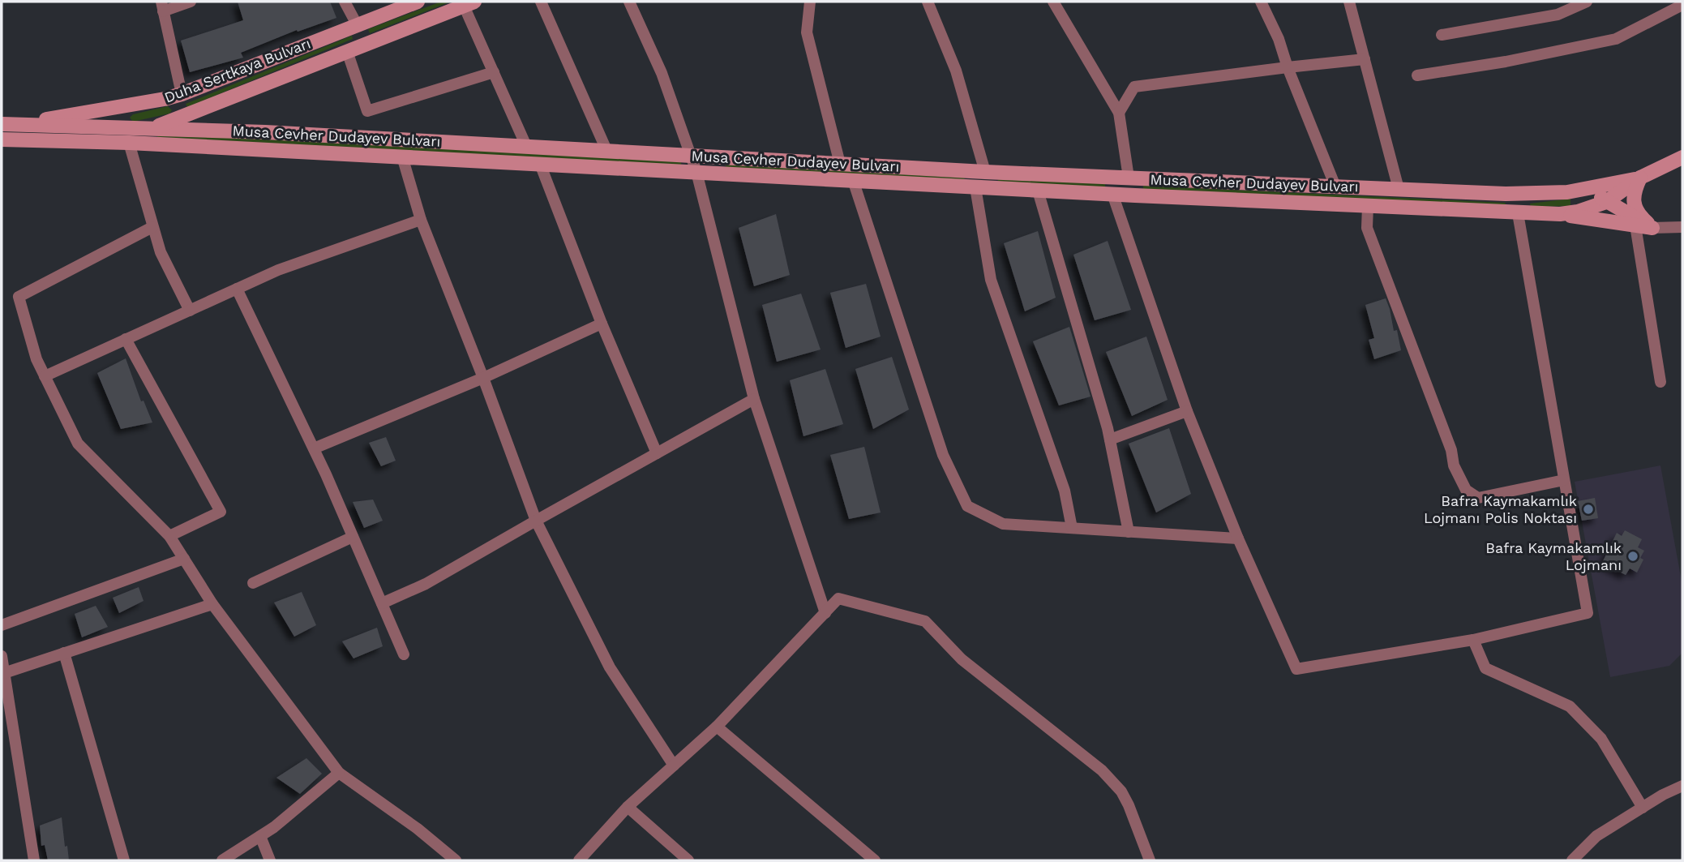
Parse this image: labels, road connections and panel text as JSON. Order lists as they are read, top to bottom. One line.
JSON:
{"streets":{"main road":["Duha Sertkaya Bulvarı","Musa Cevher Dudayev Bulvarı"]},"crossings":[["Duha Sertkaya Bulvarı","Musa Cevher Dudayev Bulvarı"]],"places":["Bafra Kaymakamlık Lojmanı Polis Noktası","Bafra Kaymakamlık Lojmanı"]}
